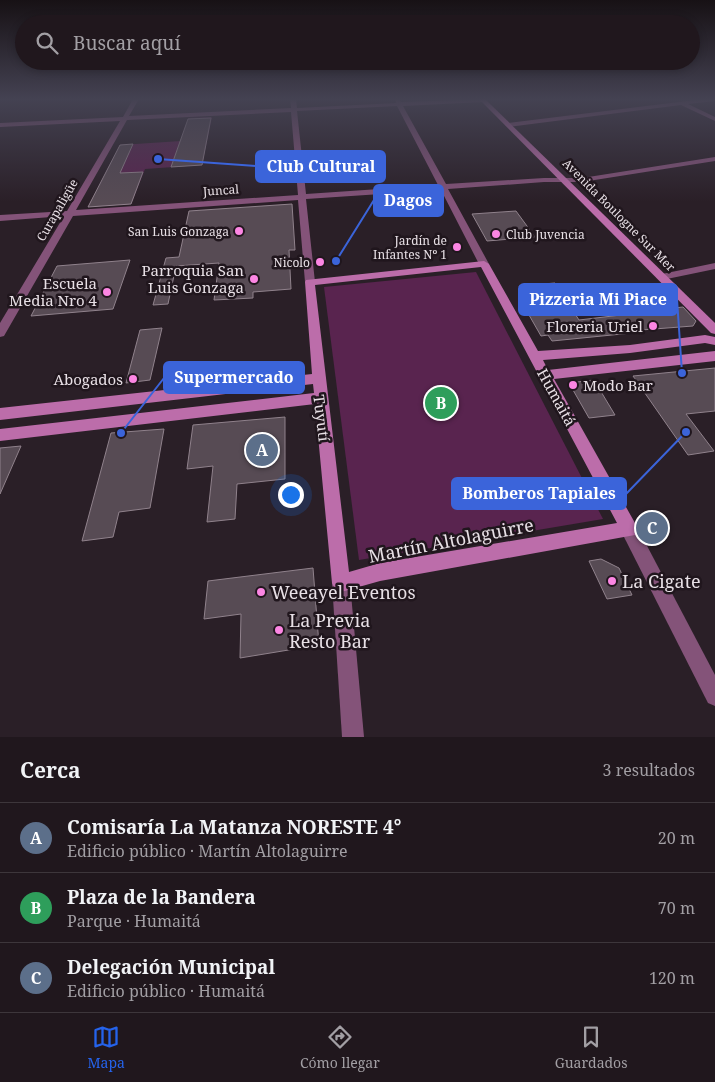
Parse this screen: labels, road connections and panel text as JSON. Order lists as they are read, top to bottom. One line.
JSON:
{"streets":{"street":["Juncal","Curapaligüe","Avenida Boulogne Sur Mer","Humaitá","Tuyutí","Martín Altolaguirre"]},"crossings":[["Juncal","Curapaligüe"],["Juncal","Avenida Boulogne Sur Mer"],["Juncal","Humaitá"],["Juncal","Tuyutí"],["Humaitá","Martín Altolaguirre"],["Tuyutí","Martín Altolaguirre"]],"places":["Club Cultural","San Luis Gonzaga","Club Juvencia","Jardín de Infantes Nº 1","Dagos","Nicolo","Parroquia San Luis Gonzaga","Escuela Media Nro 4","Floreria Uriel","Pizzeria Mi Piace","Abogados","Modo Bar","Bomberos Tapiales","Supermercado","La Cigate","Weeayel Eventos","La Previa Resto Bar"],"page":{"search":"Buscar aquí","pins":["B","A","C"],"heading":["Cerca","3 resultados"],"list":[{"mark":"A","name":"Comisaría La Matanza NORESTE 4°","note":"Edificio público · Martín Altolaguirre","value":"20 m"},{"mark":"B","name":"Plaza de la Bandera","note":"Parque · Humaitá","value":"70 m"},{"mark":"C","name":"Delegación Municipal","note":"Edificio público · Humaitá","value":"120 m"}],"nav":["Mapa","Cómo llegar","Guardados"]}}
